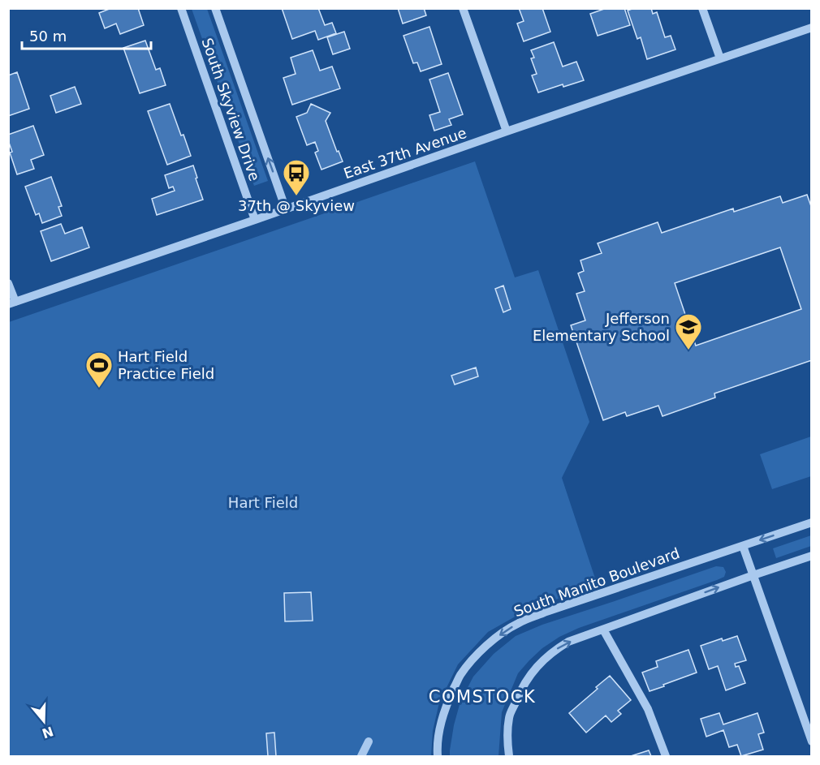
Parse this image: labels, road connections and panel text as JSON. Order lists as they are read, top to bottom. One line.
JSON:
{"streets":{"street":["South Skyview Drive","East 37th Avenue","South Manito Boulevard"]},"crossings":[["South Skyview Drive","East 37th Avenue"]],"districts":["COMSTOCK"],"parks":["Hart Field"],"places":{"bus stop":["37th @ Skyview"],"school or university":["Jefferson Elementary School"],"sports":["Hart Field Practice Field"]},"scale_bar":"50 m","north":"bottom"}
